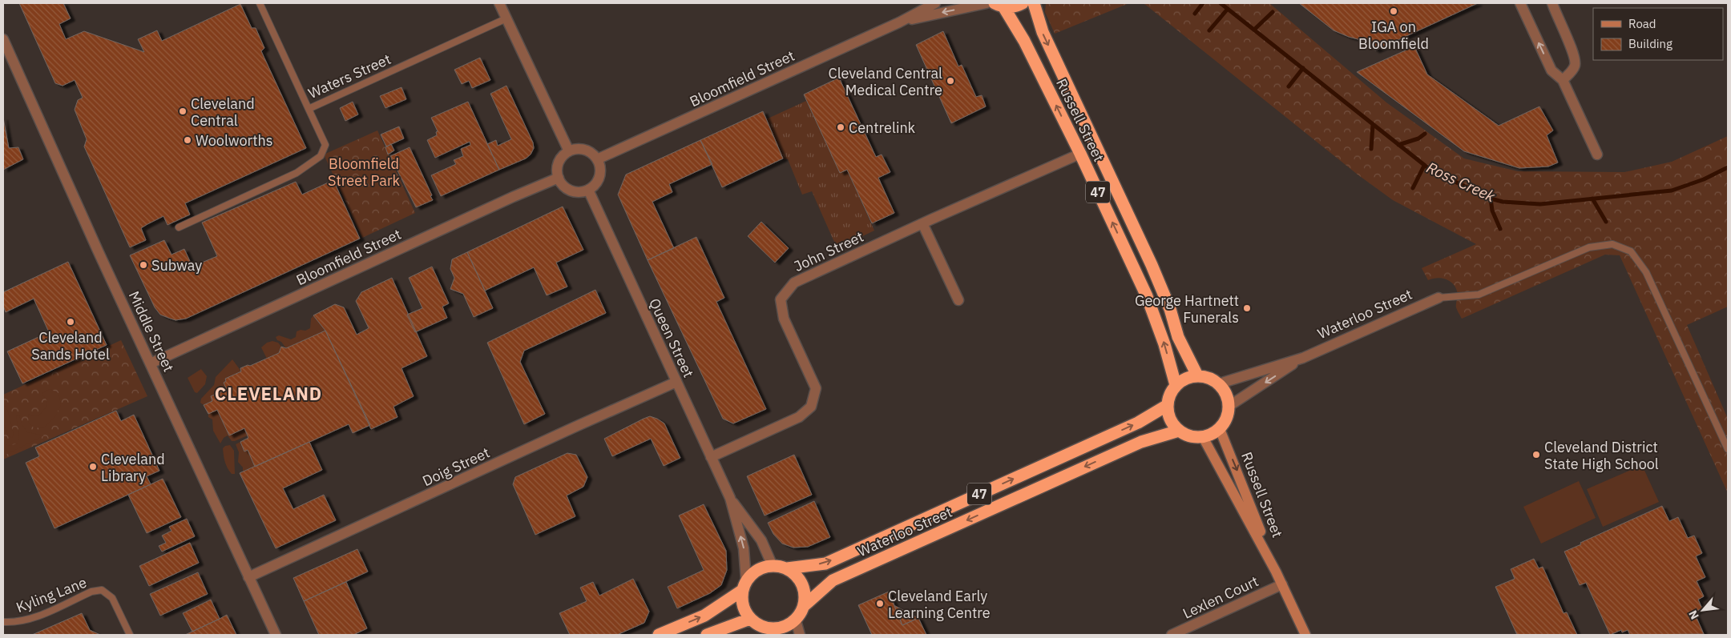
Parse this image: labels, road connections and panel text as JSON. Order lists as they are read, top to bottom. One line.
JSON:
{"streets":{"highway":["Russell Street","47","Waterloo Street"],"street":["Bloomfield Street","John Street","Middle Street","Queen Street","Doig Street","Lexlen Court"],"lane":["Waters Street","Kyling Lane"]},"crossings":[["Bloomfield Street","Middle Street"],["Bloomfield Street","Queen Street"],["Russell Street","47"],["Russell Street","John Street"],["Russell Street","Waterloo Street"],["Russell Street","Lexlen Court"],["47","Waterloo Street"],["47","Queen Street"],["John Street","Queen Street"],["Waterloo Street","Queen Street"],["Middle Street","Doig Street"],["Queen Street","Doig Street"]],"districts":["CLEVELAND"],"water":["Ross Creek"],"parks":["Bloomfield Street Park"],"places":["IGA on Bloomfield","Cleveland Central Medical Centre","Cleveland Central","Centrelink","Woolworths","Subway","George Hartnett Funerals","Cleveland Sands Hotel","Cleveland District State High School","Cleveland Library","Cleveland Early Learning Centre"],"legend":["Road","Building"],"north":"bottom left"}
